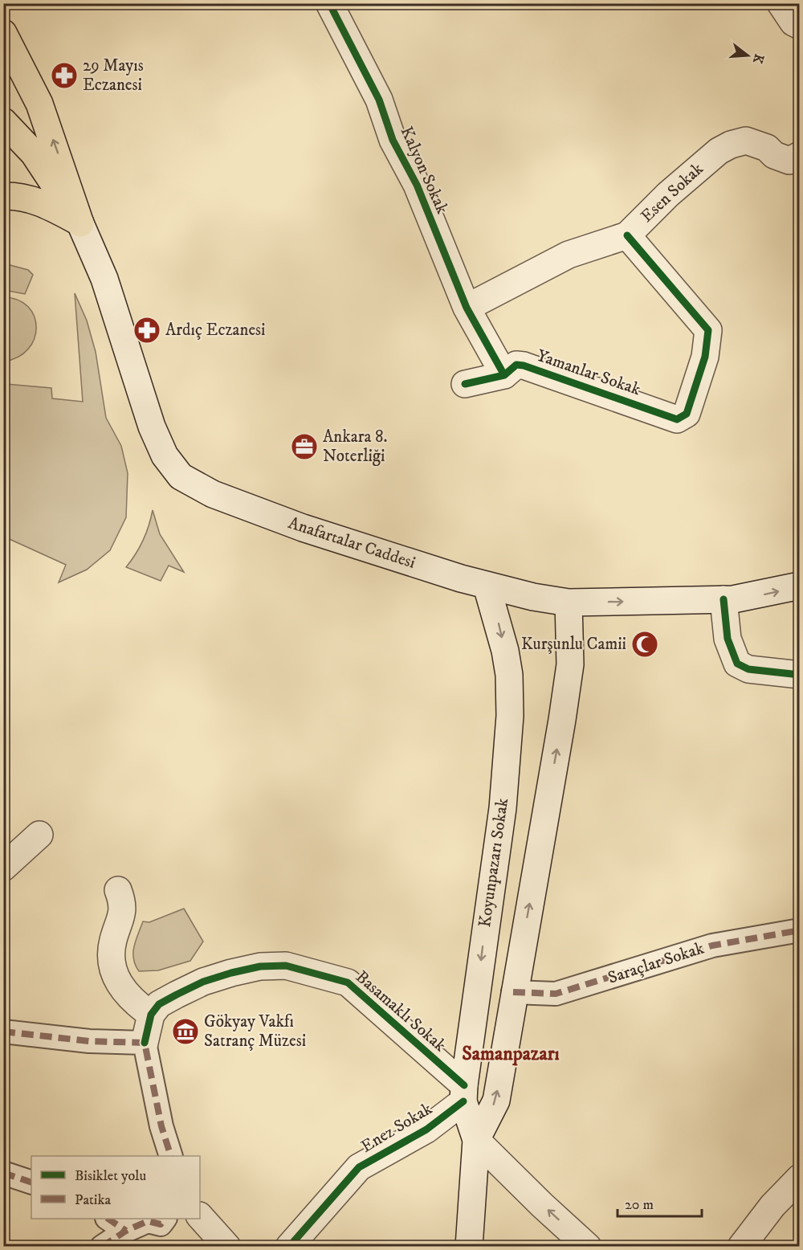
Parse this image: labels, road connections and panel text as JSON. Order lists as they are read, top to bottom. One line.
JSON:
{"streets":{"street":["Kalyon Sokak","Esen Sokak","Yamanlar Sokak","Anafartalar Caddesi","Koyunpazarı Sokak","Saraçlar Sokak","Basamaklı Sokak","Enez Sokak"]},"crossings":[["Kalyon Sokak","Esen Sokak"],["Kalyon Sokak","Yamanlar Sokak"],["Esen Sokak","Yamanlar Sokak"],["Anafartalar Caddesi","Koyunpazarı Sokak"],["Koyunpazarı Sokak","Basamaklı Sokak"],["Koyunpazarı Sokak","Enez Sokak"],["Basamaklı Sokak","Enez Sokak"]],"districts":["Samanpazarı"],"places":{"pharmacy":["29 Mayıs Eczanesi","Ardıç Eczanesi"],"office":["Ankara 8. Noterliği"],"mosque":["Kurşunlu Camii"],"museum":["Gökyay Vakfı Satranç Müzesi"]},"legend":["Bisiklet yolu","Patika"],"scale_bar":"20 m","north":"right"}
